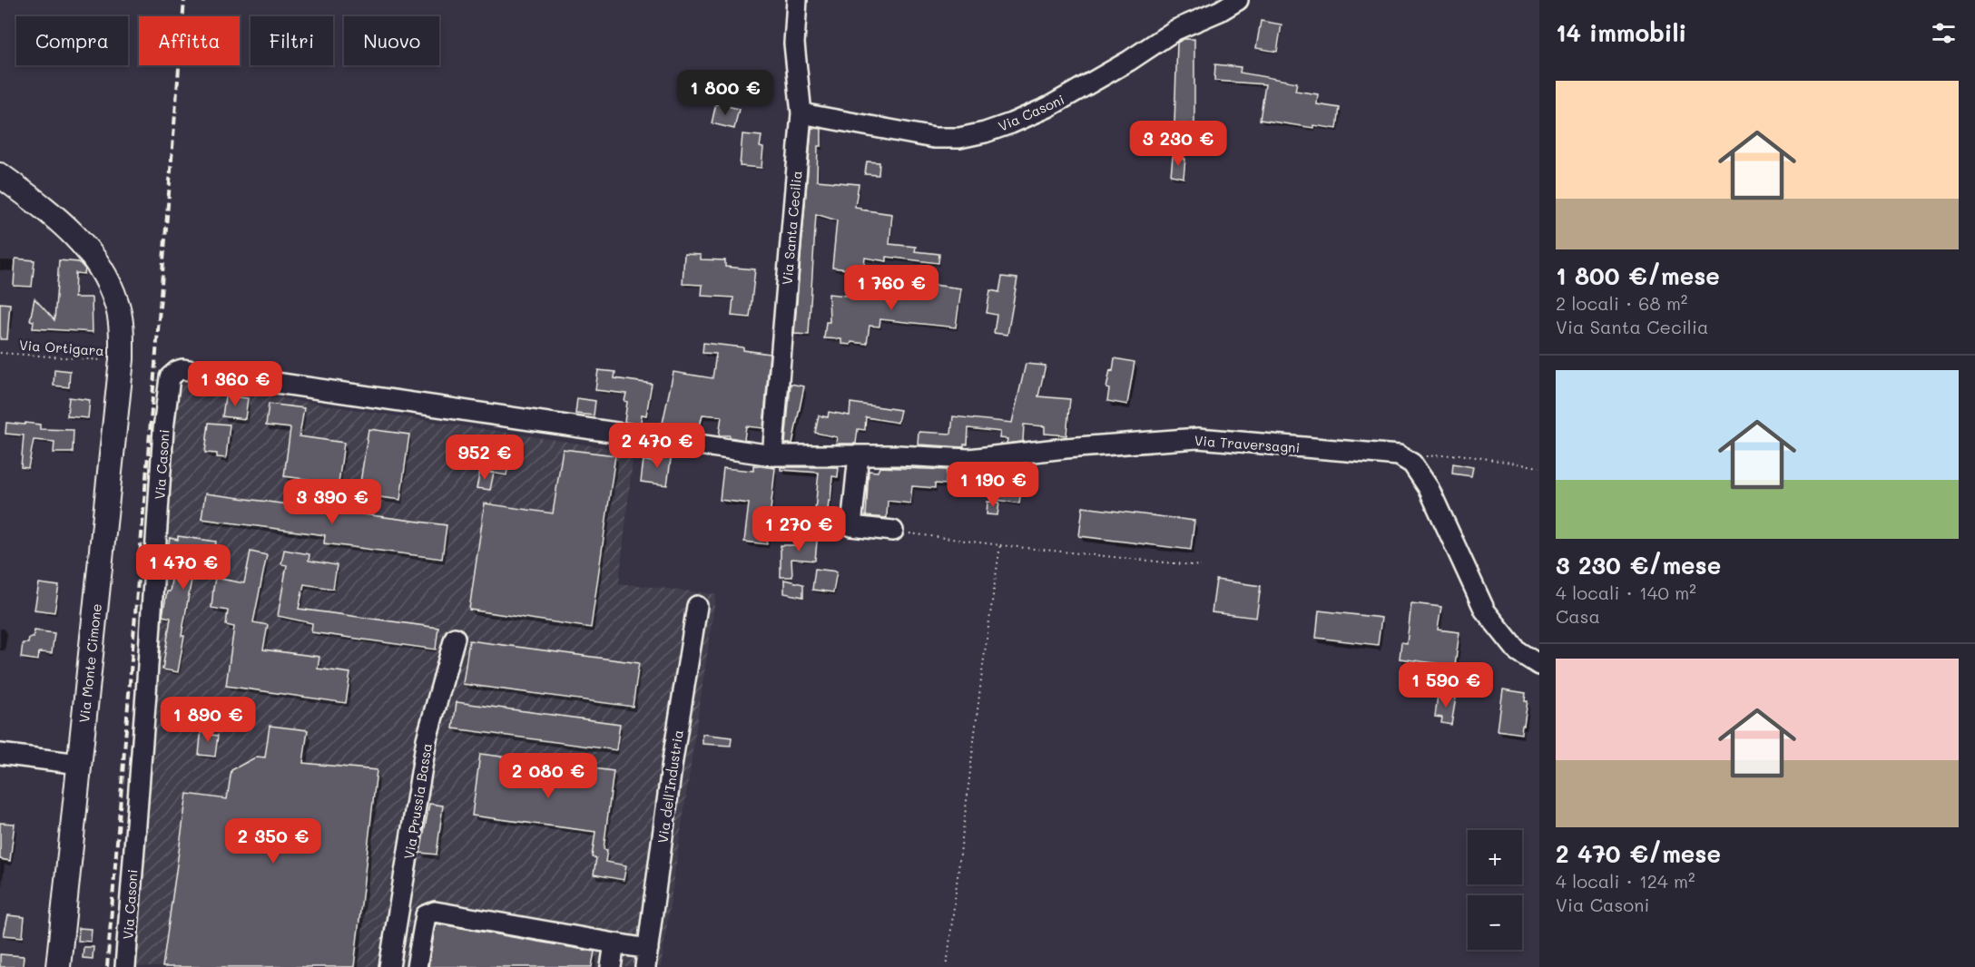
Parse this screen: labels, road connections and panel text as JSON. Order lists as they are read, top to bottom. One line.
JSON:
{"streets":{"main road":["Via Monte Cimone"],"street":["Via Casoni","Via Santa Cecilia","Via Traversagni","Via dell'Industria","Via Prussia Bassa"],"path":["Via Ortigara"]},"crossings":[["Via Casoni","Via Santa Cecilia"],["Via Casoni","Via Traversagni"],["Via Santa Cecilia","Via Traversagni"],["Via Ortigara","Via Monte Cimone"]],"page":{"heading":"14 immobili","chip":["Compra","Affitta","Filtri","Nuovo"],"list":[{"name":"1 800 €/mese","note":"2 locali · 68 m² · Via Santa Cecilia"},{"name":"3 230 €/mese","note":"4 locali · 140 m² · Casa"},{"name":"2 470 €/mese","note":"4 locali · 124 m² · Via Casoni"}],"price":["1 800 €","3 230 €","1 760 €","1 360 €","2 470 €","952 €","1 190 €","3 390 €","1 270 €","1 470 €","1 590 €","1 890 €","2 080 €","2 350 €"],"map_buttons":["+","−"]}}
